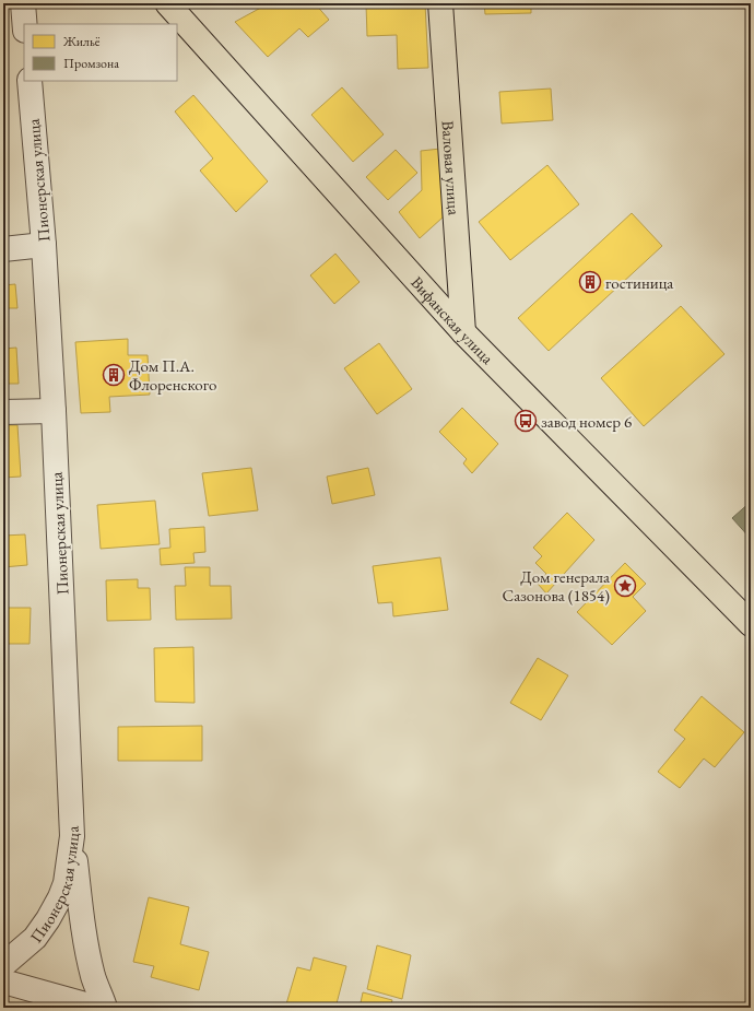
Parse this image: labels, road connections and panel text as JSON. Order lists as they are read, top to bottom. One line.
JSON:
{"streets":{"main road":["Валовая улица","Вифанская улица"],"street":["Пионерская улица"]},"crossings":[["Валовая улица","Вифанская улица"]],"places":{"building":["гостиница","Дом П.А. Флоренского"],"bus stop":["завод номер 6"],"place":["Дом генерала Сазонова (1854)"]},"legend":["Жильё","Промзона"]}
